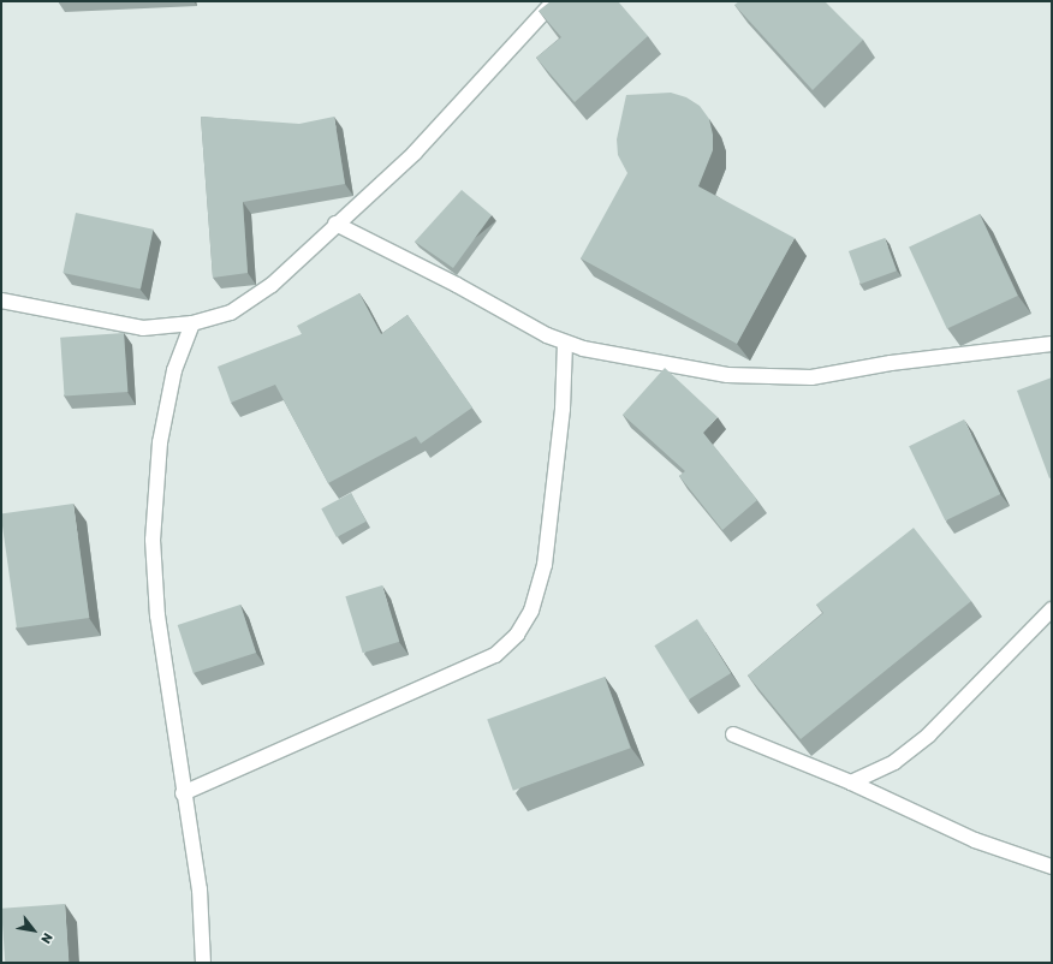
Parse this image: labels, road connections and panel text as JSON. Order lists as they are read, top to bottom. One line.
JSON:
{"north":"bottom right"}
